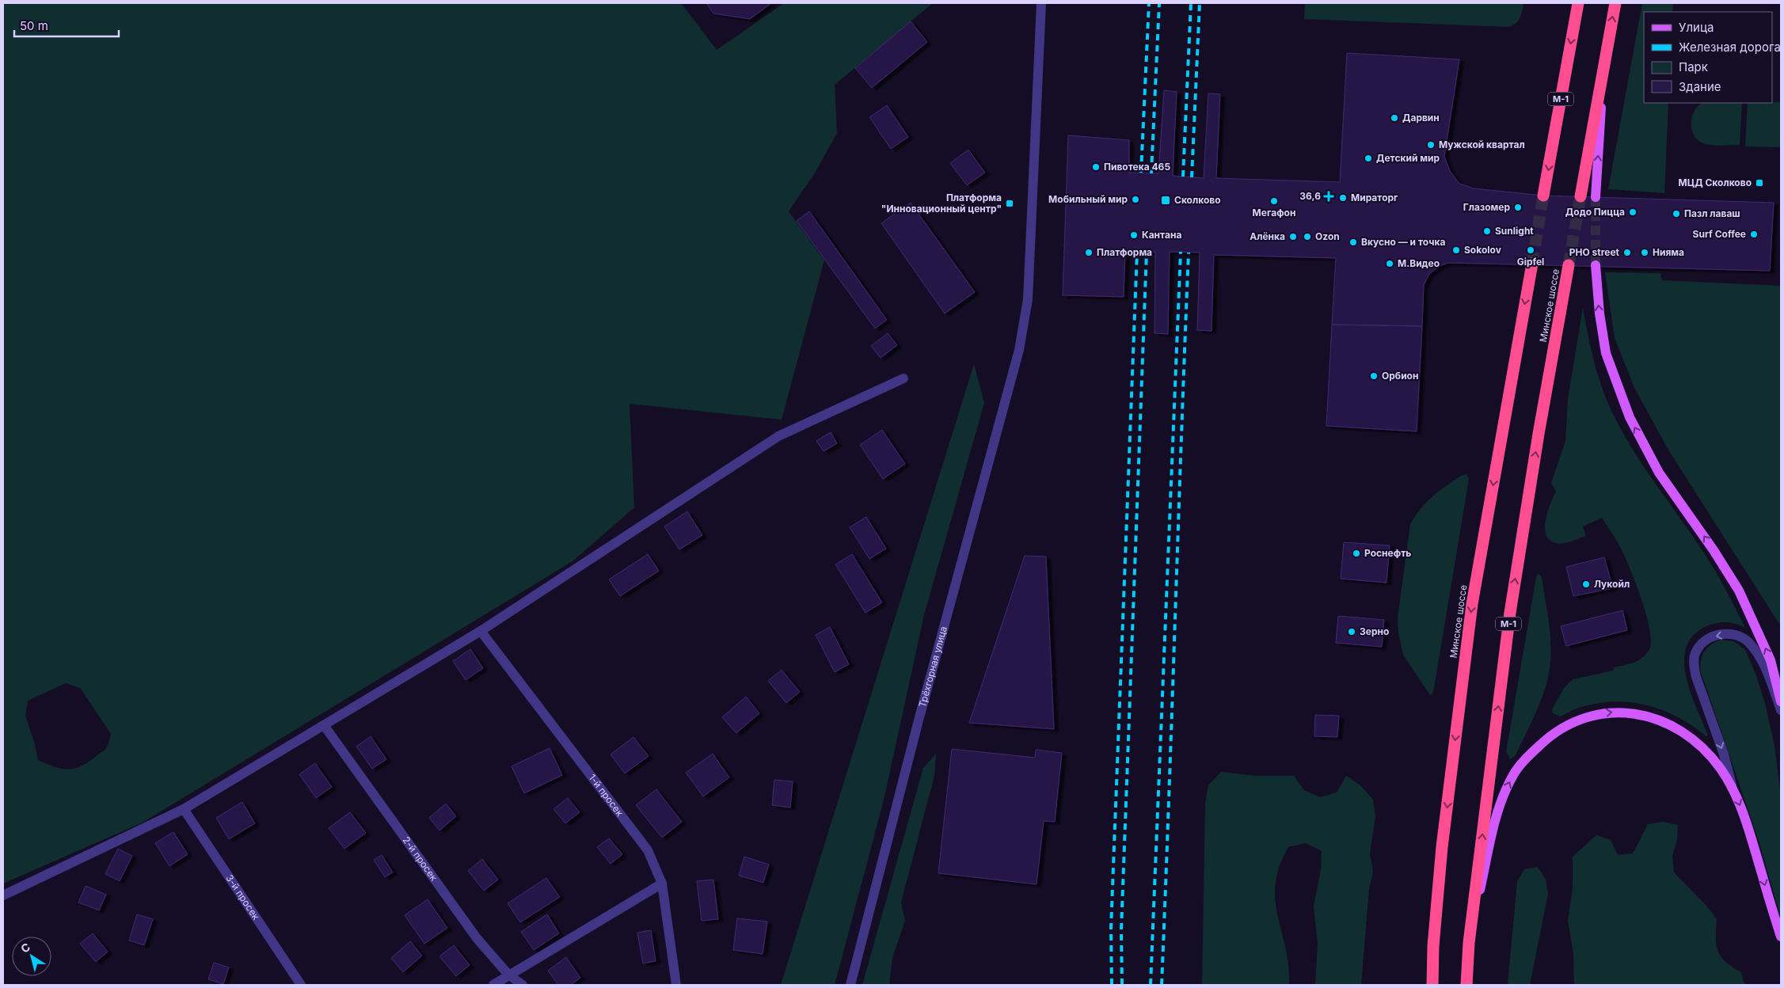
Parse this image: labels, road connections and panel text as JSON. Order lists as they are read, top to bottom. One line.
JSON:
{"streets":{"highway":["М-1","Минское шоссе"],"street":["Трёхгорная улица","1-й просек","2-й просек","3-й просек"]},"places":{"other":["Дарвин","Мужской квартал","Детский мир","Пивотека 465","Мираторг","Мобильный мир","Мегафон","Глазомер","Додо Пицца","Пазл лаваш","Sunlight","Surf Coffee","Кантана","Алёнка","Ozon","Вкусно — и точка","Sokolov","Gipfel","Платформа","PHO street","Нияма","М.Видео","Орбион","Роснефть","Лукойл","Зерно"],"transit":["МЦД Сколково","Сколково","Платформа \"Инновационный центр\""],"health":["36,6"]},"legend":["Улица","Железная дорога","Парк","Здание"],"scale_bar":"50 m","north":"top left"}
